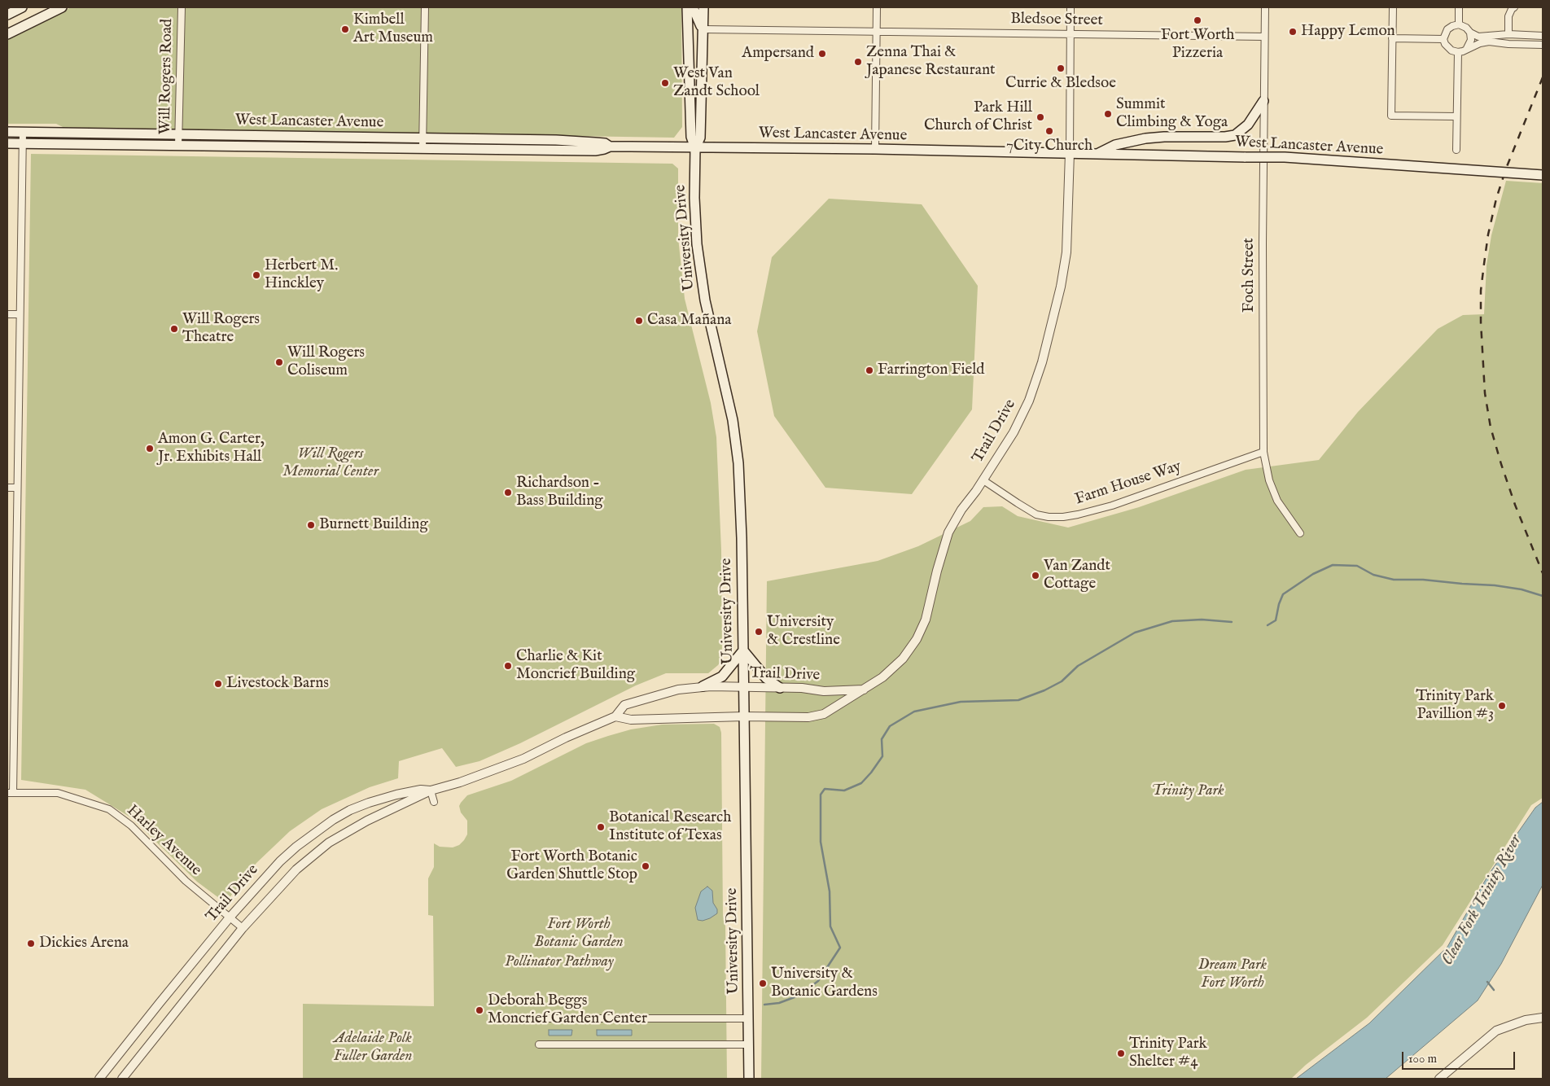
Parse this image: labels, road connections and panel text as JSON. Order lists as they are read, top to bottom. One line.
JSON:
{"streets":{"main road":["West Lancaster Avenue","University Drive"],"street":["Bledsoe Street","Will Rogers Road","Foch Street","Trail Drive","Farm House Way","Harley Avenue"]},"crossings":[["Bledsoe Street","University Drive"],["Bledsoe Street","Foch Street"],["Will Rogers Road","West Lancaster Avenue"],["West Lancaster Avenue","University Drive"],["West Lancaster Avenue","Trail Drive"],["University Drive","Trail Drive"],["Foch Street","Farm House Way"],["Trail Drive","Farm House Way"],["Trail Drive","Harley Avenue"]],"water":["Clear Fork Trinity River"],"parks":["Will Rogers Memorial Center","Trinity Park","Fort Worth Botanic Garden","Pollinator Pathway","Dream Park Fort Worth","Adelaide Polk Fuller Garden"],"places":["Fort Worth Pizzeria","Kimbell Art Museum","Happy Lemon","Ampersand","Zenna Thai & Japanese Restaurant","Currie & Bledsoe","West Van Zandt School","Summit Climbing & Yoga","Park Hill Church of Christ","7City Church","Herbert M. Hinckley","Casa Mañana","Will Rogers Theatre","Will Rogers Coliseum","Farrington Field","Amon G. Carter, Jr. Exhibits Hall","Richardson - Bass Building","Burnett Building","Van Zandt Cottage","University & Crestline","Charlie & Kit Moncrief Building","Livestock Barns","Trinity Park Pavillion #3","Botanical Research Institute of Texas","Fort Worth Botanic Garden Shuttle Stop","Dickies Arena","University & Botanic Gardens","Deborah Beggs Moncrief Garden Center","Trinity Park Shelter #4"],"scale_bar":"100 m"}
